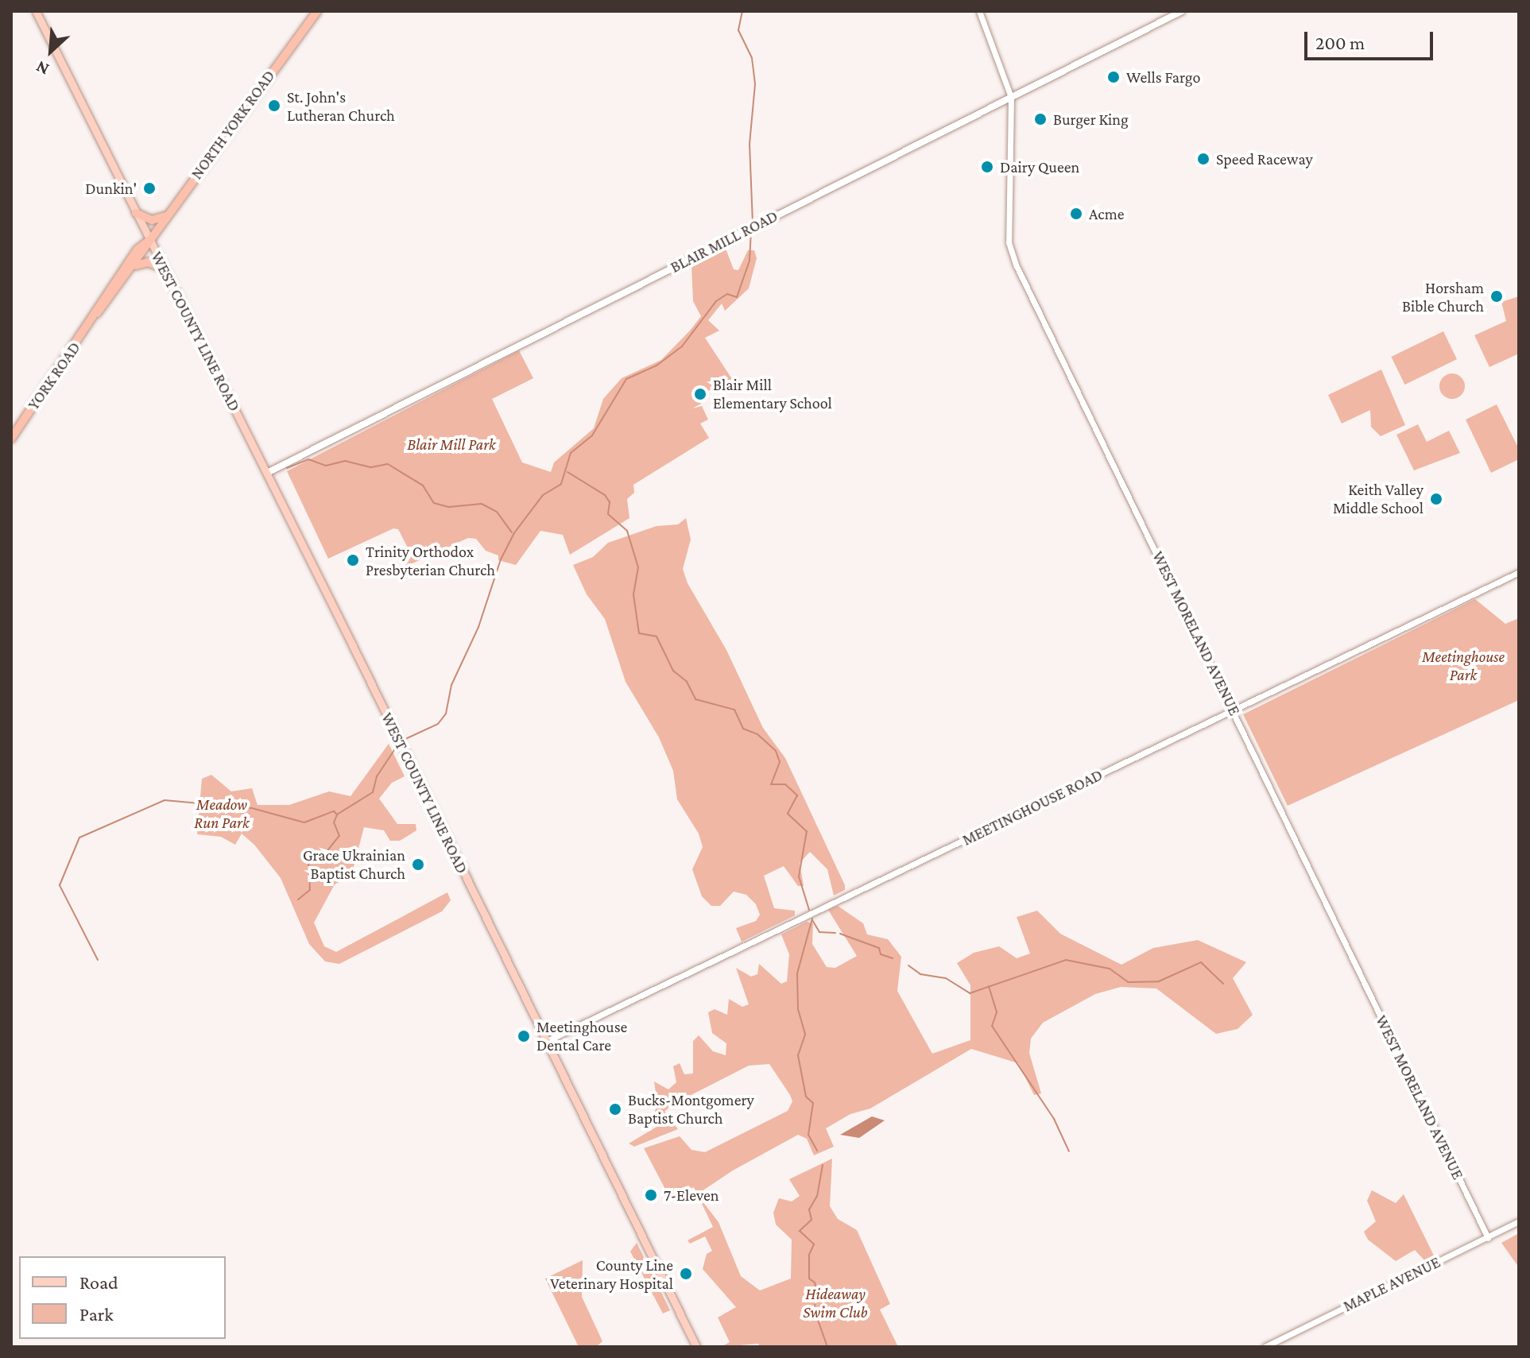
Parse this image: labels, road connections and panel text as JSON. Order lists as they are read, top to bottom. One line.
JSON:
{"streets":{"highway":["NORTH YORK ROAD","YORK ROAD"],"main road":["BLAIR MILL ROAD","WEST COUNTY LINE ROAD"],"street":["WEST MORELAND AVENUE","MEETINGHOUSE ROAD","MAPLE AVENUE"]},"crossings":[["NORTH YORK ROAD","WEST COUNTY LINE ROAD"],["NORTH YORK ROAD","YORK ROAD"],["BLAIR MILL ROAD","WEST COUNTY LINE ROAD"],["BLAIR MILL ROAD","WEST MORELAND AVENUE"],["WEST COUNTY LINE ROAD","YORK ROAD"],["WEST COUNTY LINE ROAD","MEETINGHOUSE ROAD"],["WEST MORELAND AVENUE","MEETINGHOUSE ROAD"],["WEST MORELAND AVENUE","MAPLE AVENUE"]],"parks":["Blair Mill Park","Meetinghouse Park","Meadow Run Park","Hideaway Swim Club"],"places":["Wells Fargo","St. John's Lutheran Church","Burger King","Speed Raceway","Dairy Queen","Dunkin'","Acme","Horsham Bible Church","Blair Mill Elementary School","Keith Valley Middle School","Trinity Orthodox Presbyterian Church","Grace Ukrainian Baptist Church","Meetinghouse Dental Care","Bucks-Montgomery Baptist Church","7-Eleven","County Line Veterinary Hospital"],"legend":["Road","Park"],"scale_bar":"200 m","north":"bottom left"}
